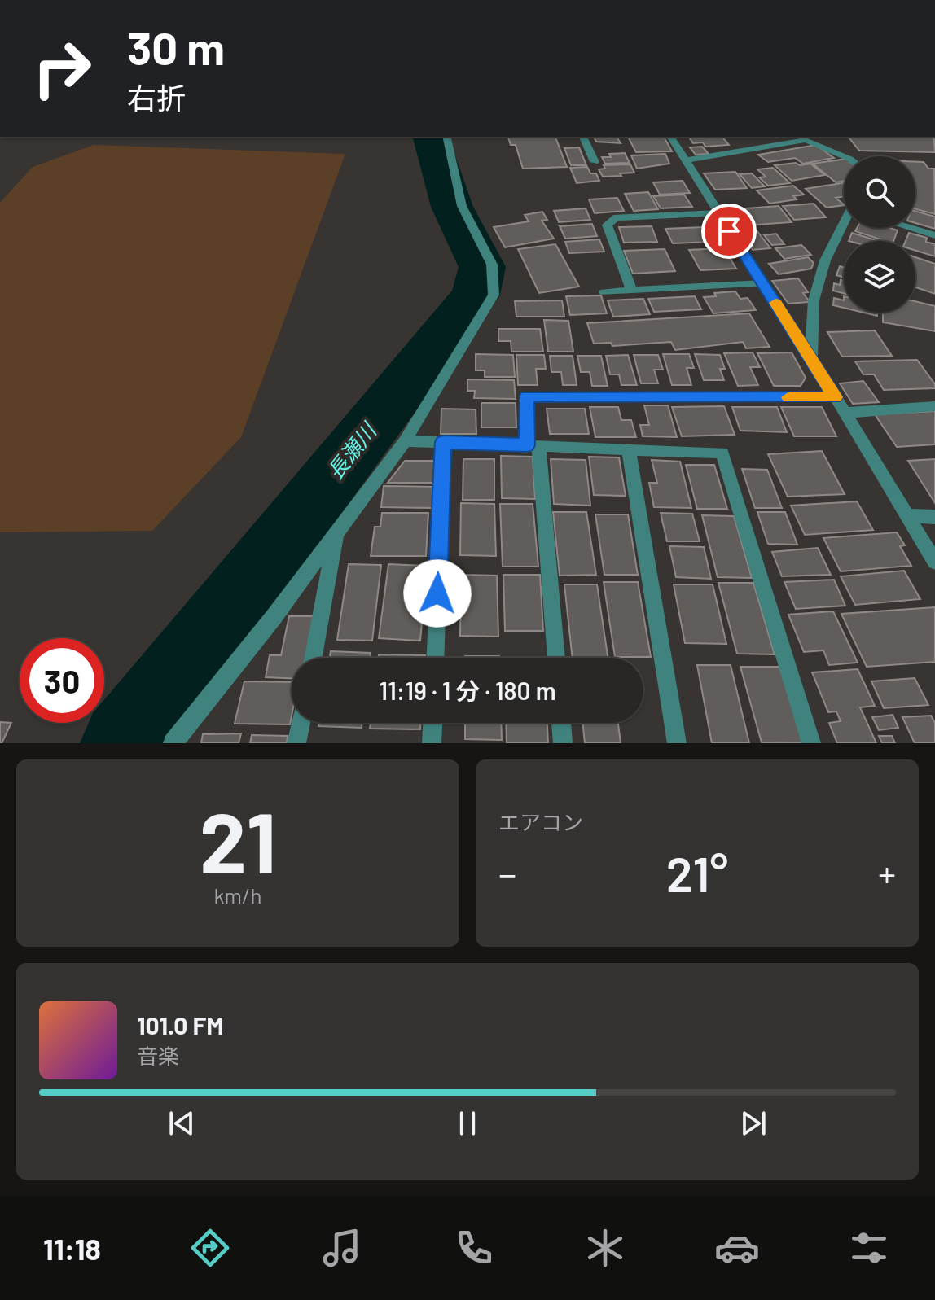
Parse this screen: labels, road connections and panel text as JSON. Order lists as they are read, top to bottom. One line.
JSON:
{"water":["長瀬川"],"page":{"turn":["30 m","右折"],"limit":"30","trip":"11:19 · 1 分 · 180 m","tile":[["21","km/h"],"エアコン"],"heat":["−","21°","+"],"song":["101.0 FM","音楽"],"tabs":"11:18"}}
